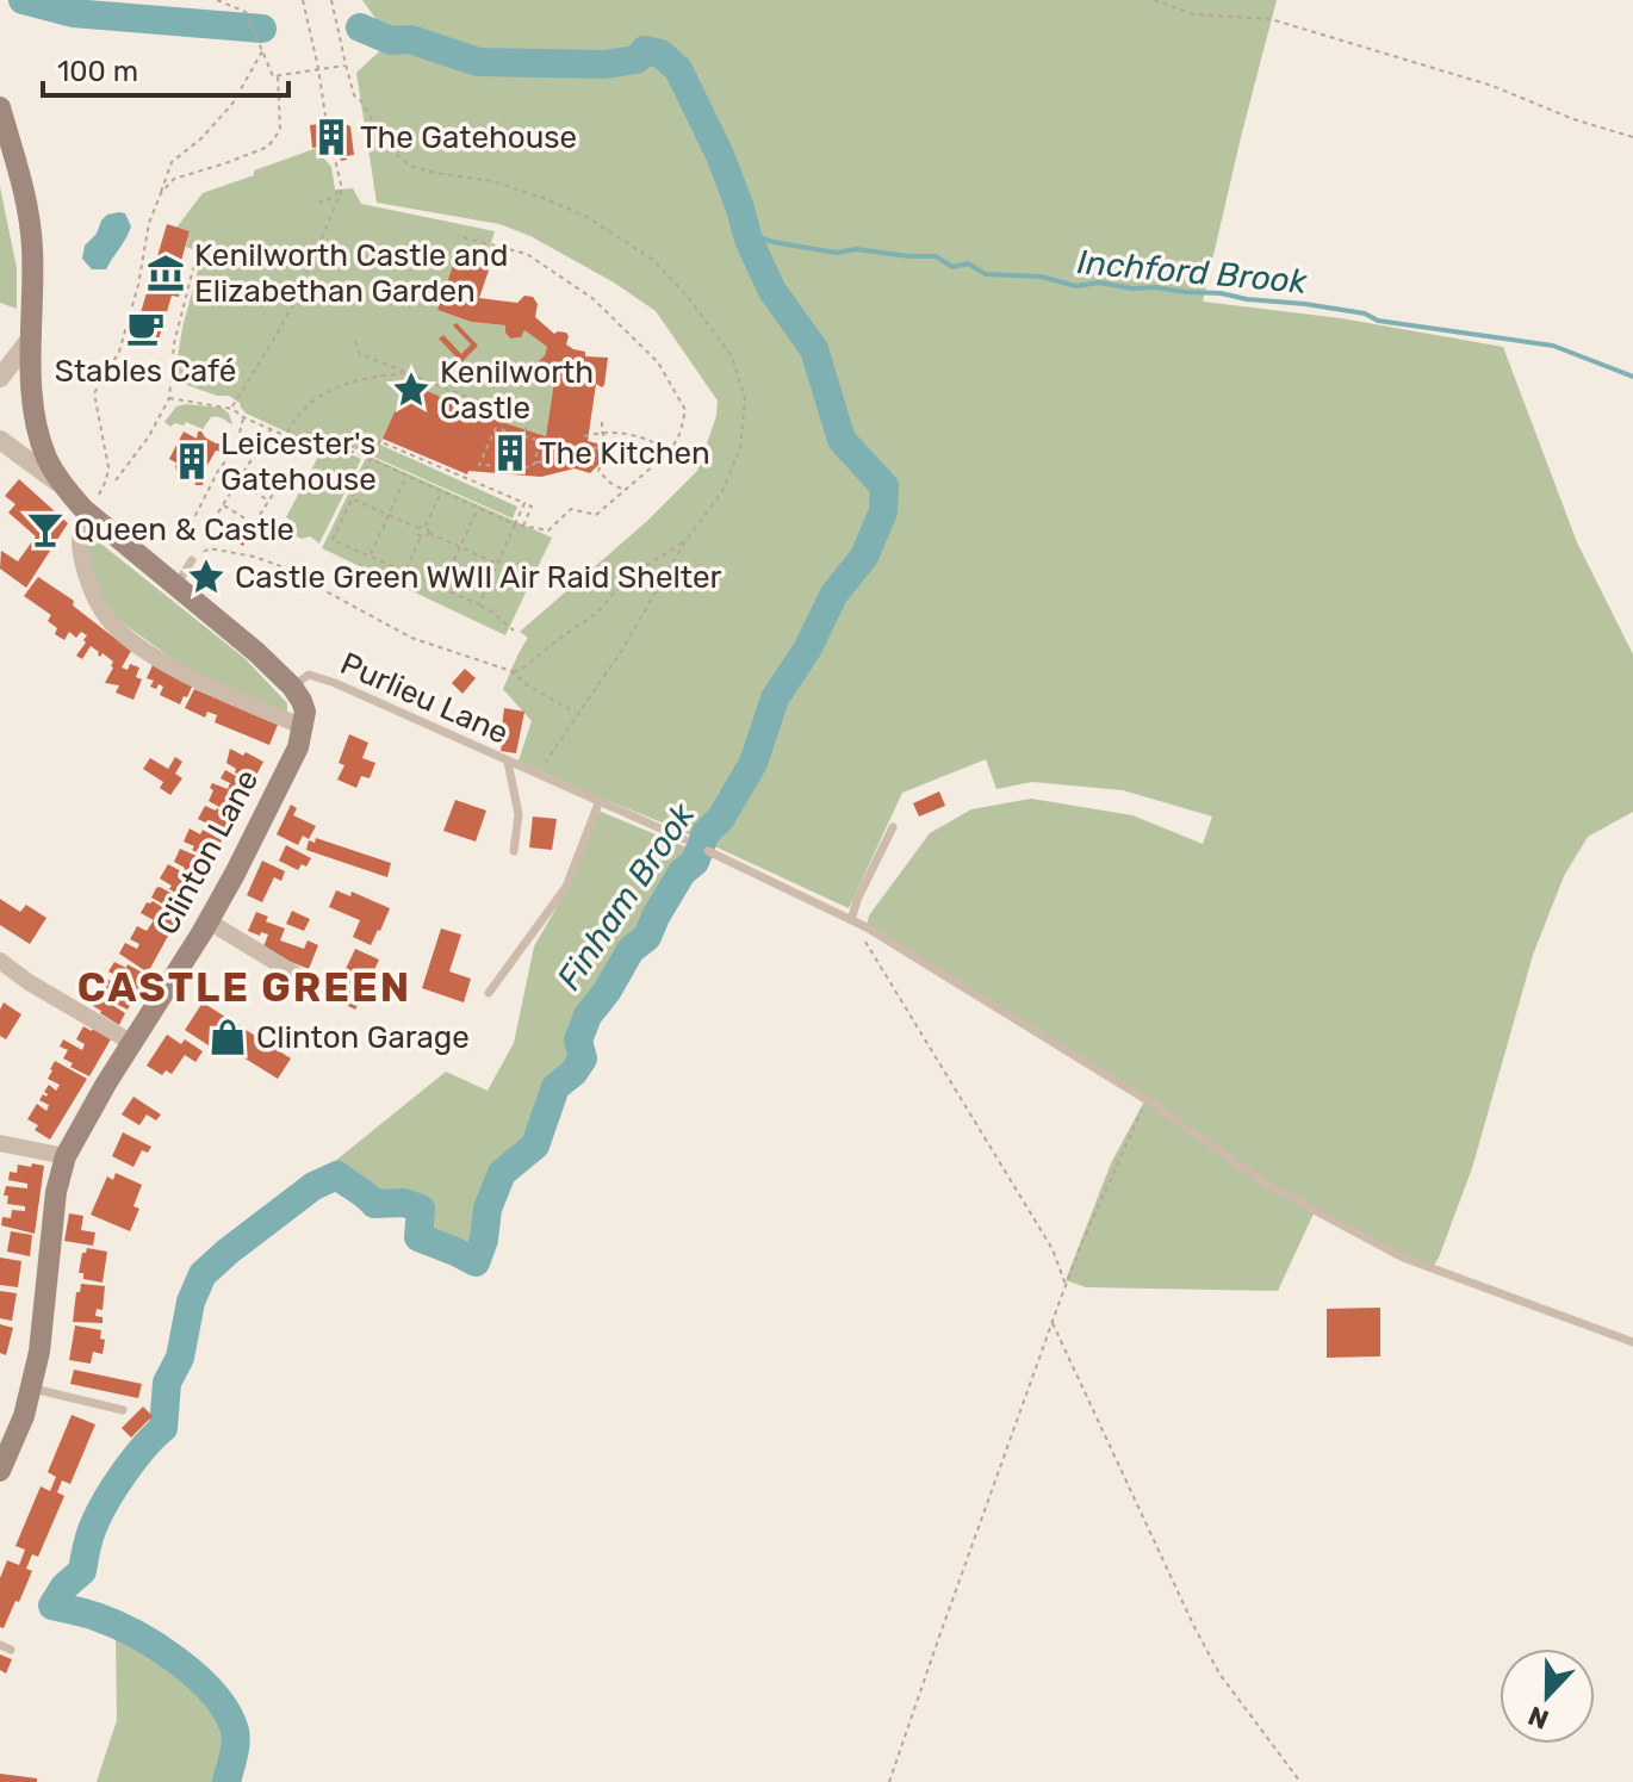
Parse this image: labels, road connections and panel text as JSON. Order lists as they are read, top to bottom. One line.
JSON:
{"streets":{"main road":["Clinton Lane"],"lane":["Purlieu Lane"]},"districts":["CASTLE GREEN"],"water":["Inchford Brook","Finham Brook"],"places":{"building":["The Gatehouse","The Kitchen","Leicester's Gatehouse"],"museum":["Kenilworth Castle and Elizabethan Garden"],"cafe":["Stables Café"],"place":["Kenilworth Castle","Castle Green WWII Air Raid Shelter"],"bar":["Queen & Castle"],"shop":["Clinton Garage"]},"scale_bar":"100 m","north":"bottom"}
